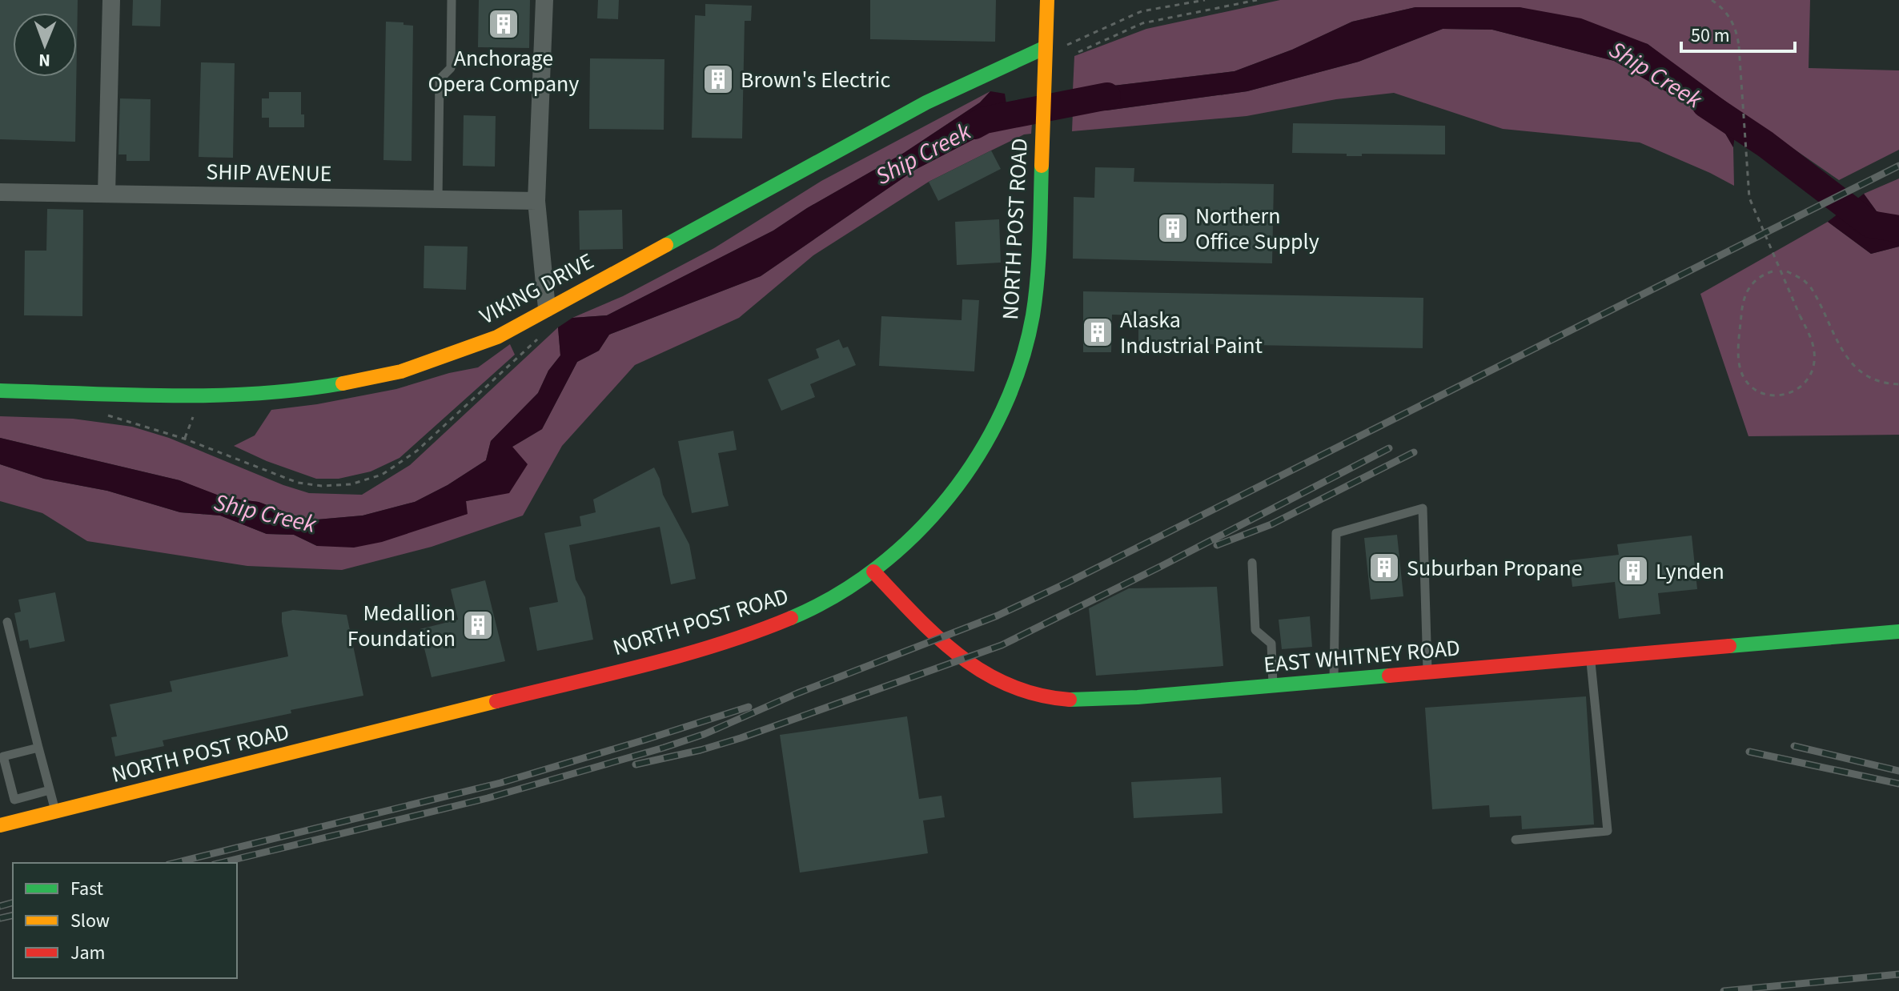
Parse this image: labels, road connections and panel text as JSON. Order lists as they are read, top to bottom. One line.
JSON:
{"streets":{"street":["SHIP AVENUE","NORTH POST ROAD","VIKING DRIVE","EAST WHITNEY ROAD"]},"crossings":[["NORTH POST ROAD","VIKING DRIVE"],["NORTH POST ROAD","EAST WHITNEY ROAD"]],"water":["Ship Creek"],"places":{"building":["Anchorage Opera Company","Brown's Electric","Northern Office Supply","Alaska Industrial Paint","Suburban Propane","Lynden","Medallion Foundation"]},"legend":["Fast","Slow","Jam"],"scale_bar":"50 m","north":"bottom"}
